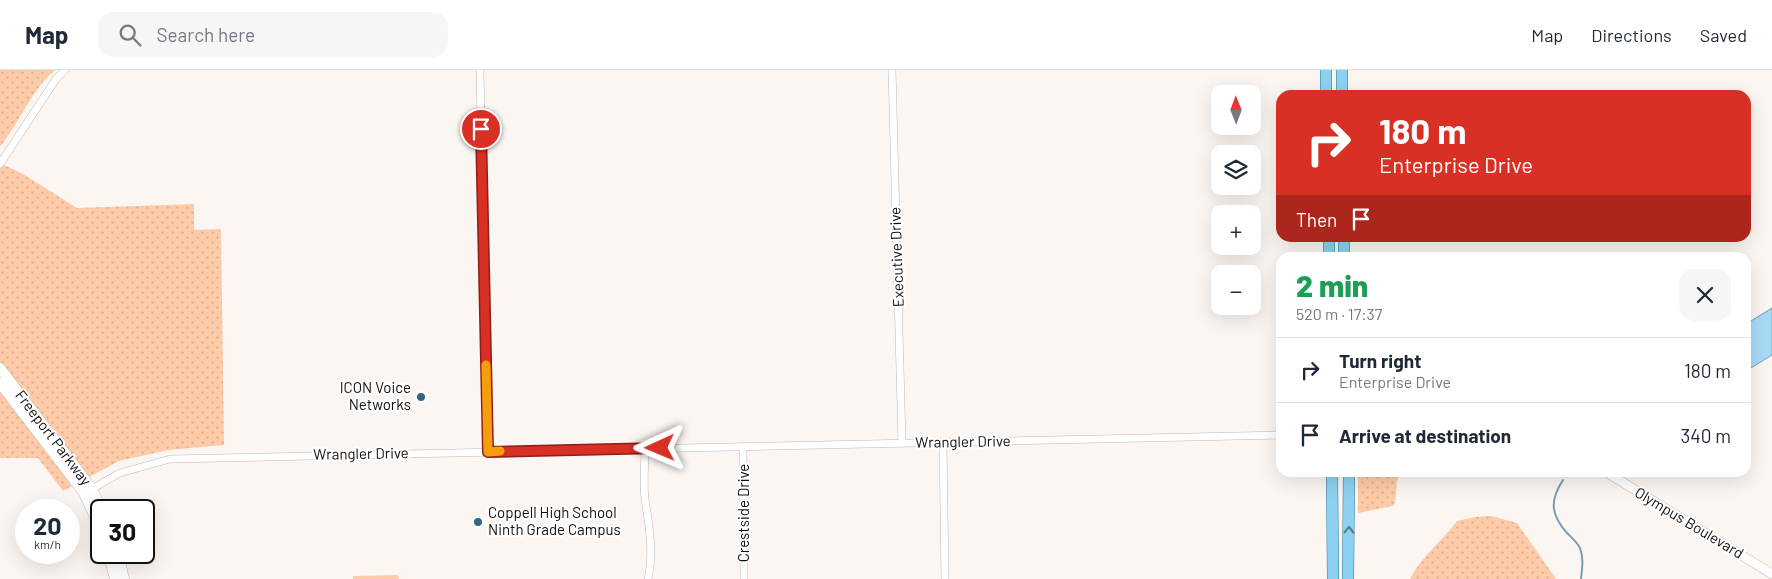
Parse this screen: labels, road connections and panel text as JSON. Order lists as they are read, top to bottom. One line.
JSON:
{"streets":{"main road":["Freeport Parkway"],"street":["Executive Drive","Wrangler Drive","Crestside Drive","Olympus Boulevard"]},"crossings":[["Executive Drive","Wrangler Drive"],["Freeport Parkway","Wrangler Drive"],["Wrangler Drive","Crestside Drive"]],"places":["ICON Voice Networks","Coppell High School Ninth Grade Campus"],"north":"top","page":{"header":"Map","search":"Search here","nav":["Map","Directions","Saved"],"map_buttons":["+","−"],"turn":["180 m","Enterprise Drive"],"then":"Then","heading":["2 min","520 m · 17:37"],"list":[{"name":"Turn right","note":"Enterprise Drive","value":"180 m"},{"name":"Arrive at destination","value":"340 m"}],"speed":"20 km/h","limit":"30"}}
